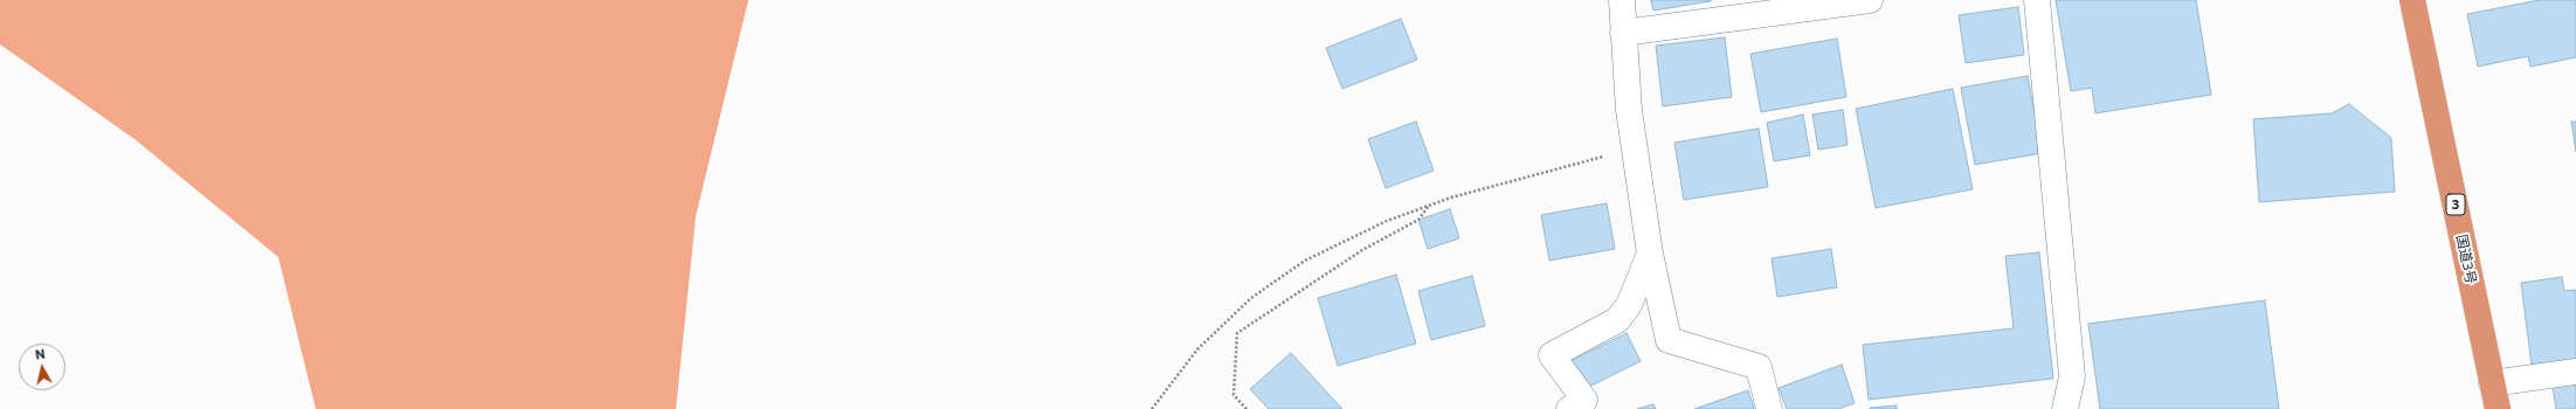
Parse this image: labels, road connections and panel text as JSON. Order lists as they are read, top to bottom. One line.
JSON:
{"streets":{"highway":["3","国道3号"]},"north":"top"}
